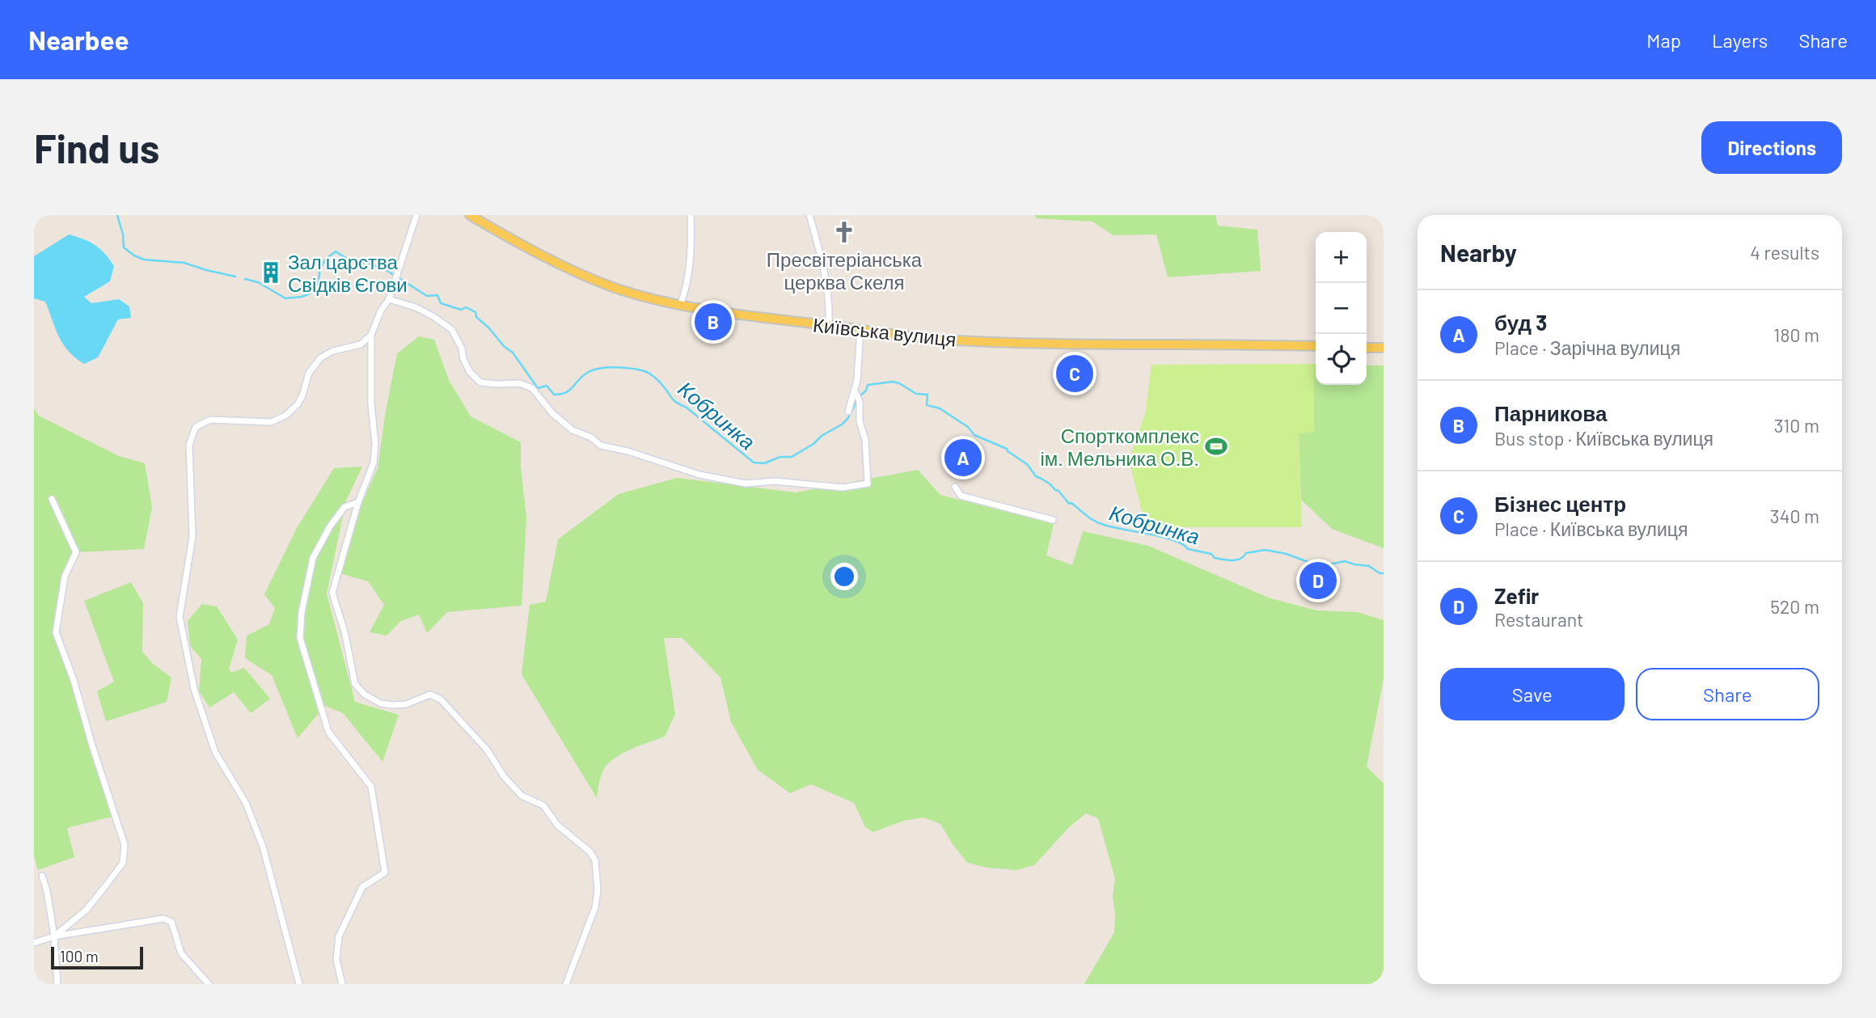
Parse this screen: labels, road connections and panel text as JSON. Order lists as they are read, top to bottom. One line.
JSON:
{"streets":{"main road":["Київська вулиця"]},"water":["Кобринка"],"places":{"church":["Пресвітеріанська церква Скеля"],"building":["Зал царства Свідків Єгови"],"sports":["Спорткомплекс ім. Мельника О.В."]},"scale_bar":"100 m","page":{"header":"Nearbee","nav":["Map","Layers","Share"],"buttons":["Directions",["Save","Share"]],"title":"Find us","heading":["Nearby","4 results"],"map_buttons":["+","−"],"list":[{"mark":"A","name":"буд 3","note":"Place · Зарічна вулиця","value":"180 m"},{"mark":"B","name":"Парникова","note":"Bus stop · Київська вулиця","value":"310 m"},{"mark":"C","name":"Бізнес центр","note":"Place · Київська вулиця","value":"340 m"},{"mark":"D","name":"Zefir","note":"Restaurant","value":"520 m"}],"pins":["B","C","A","D"],"scale":"100 m"}}
